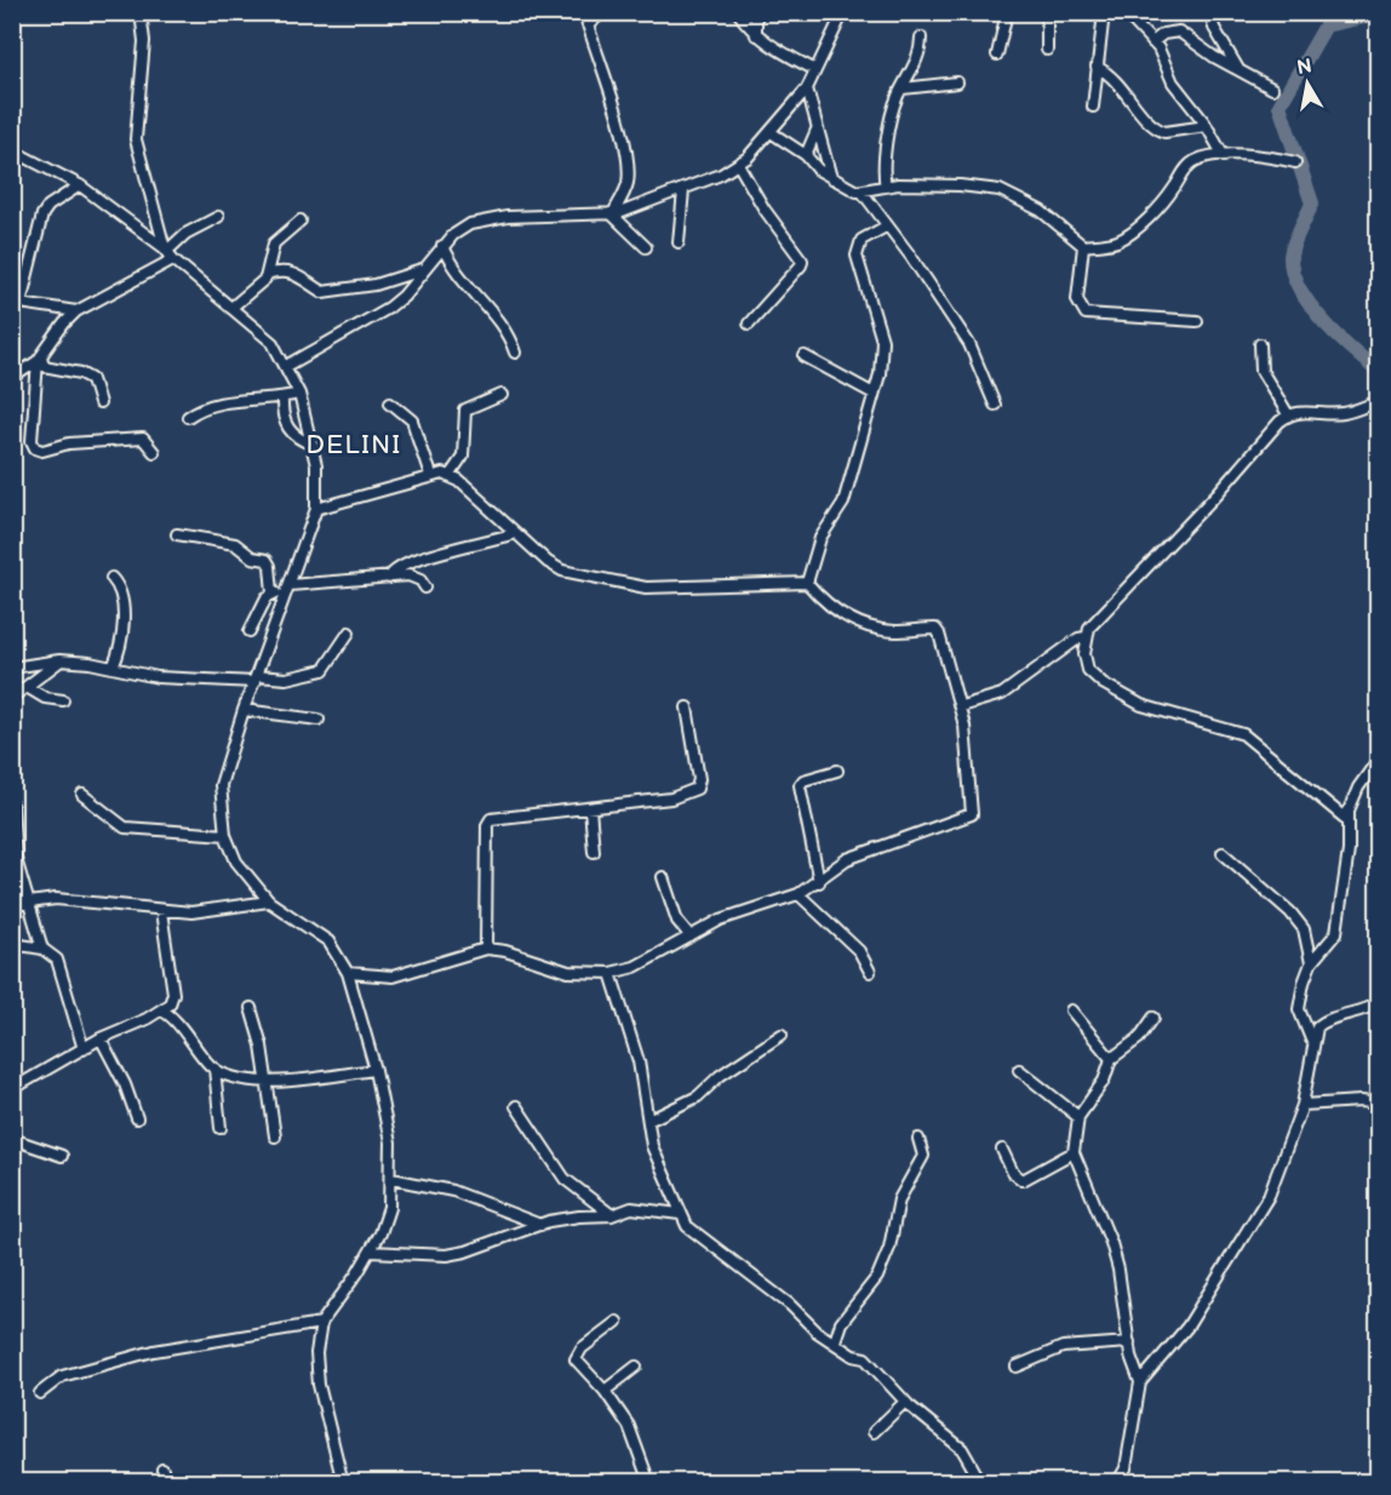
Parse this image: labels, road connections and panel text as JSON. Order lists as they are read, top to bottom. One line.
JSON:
{"districts":["DELINI"],"north":"top"}
